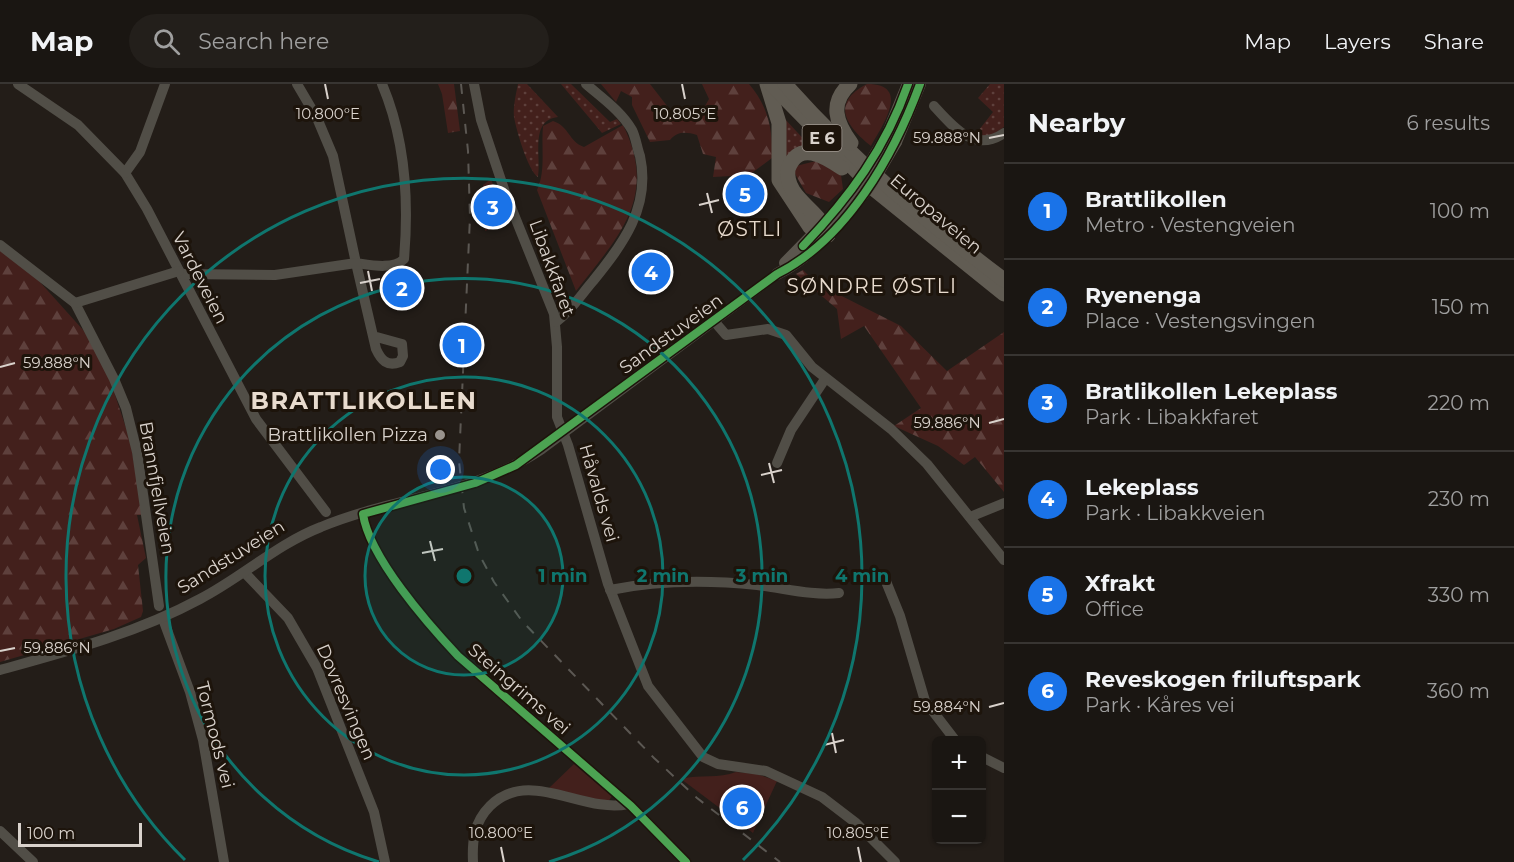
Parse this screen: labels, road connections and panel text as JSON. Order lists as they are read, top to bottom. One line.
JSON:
{"streets":{"highway":["E 6","Europaveien"],"main road":["Sandstuveien"],"street":["Libakkfaret","Vardeveien","Brannfjellveien","Håvalds vei","Steingrims vei","Dovresvingen","Tormods vei"]},"crossings":[["E 6","Europaveien"],["E 6","Sandstuveien"],["Libakkfaret","Sandstuveien"],["Libakkfaret","Håvalds vei"],["Sandstuveien","Håvalds vei"],["Sandstuveien","Steingrims vei"],["Sandstuveien","Dovresvingen"],["Sandstuveien","Tormods vei"]],"districts":["ØSTLI","SØNDRE ØSTLI","BRATTLIKOLLEN"],"places":["Brattlikollen Pizza"],"scale_bar":"100 m","page":{"header":"Map","search":"Search here","nav":["Map","Layers","Share"],"heading":["Nearby","6 results"],"list":[{"mark":"1","name":"Brattlikollen","note":"Metro · Vestengveien","value":"100 m"},{"mark":"2","name":"Ryenenga","note":"Place · Vestengsvingen","value":"150 m"},{"mark":"3","name":"Bratlikollen Lekeplass","note":"Park · Libakkfaret","value":"220 m"},{"mark":"4","name":"Lekeplass","note":"Park · Libakkveien","value":"230 m"},{"mark":"5","name":"Xfrakt","note":"Office","value":"330 m"},{"mark":"6","name":"Reveskogen friluftspark","note":"Park · Kåres vei","value":"360 m"}],"pins":["5","3","4","2","1","6"],"map_buttons":["+","−"],"scale":"100 m"},"coordinates":["10.800°E","10.805°E","59.888°N","59.886°N","59.884°N"],"rings":["1 min","2 min","3 min","4 min"]}
